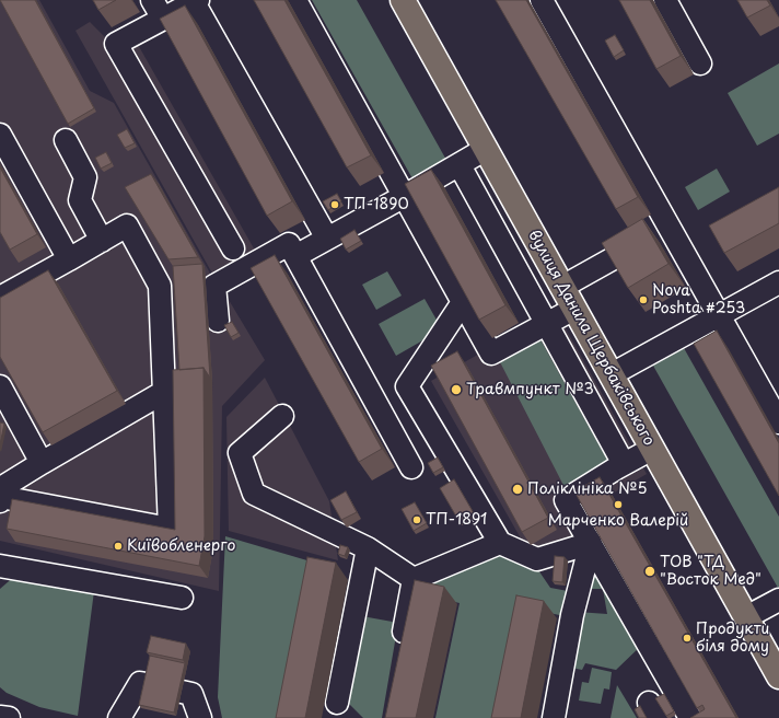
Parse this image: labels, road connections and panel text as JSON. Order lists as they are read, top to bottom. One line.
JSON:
{"streets":{"main road":["вулиця Данила Щербаківського"]},"places":["ТП-1890","Nova Poshta #253","Травмпункт №3","Поліклініка №5","Марченко Валерій","ТП-1891","Київобленерго","ТОВ \"ТД \"Восток Мед\"","Продукти біля дому"]}
